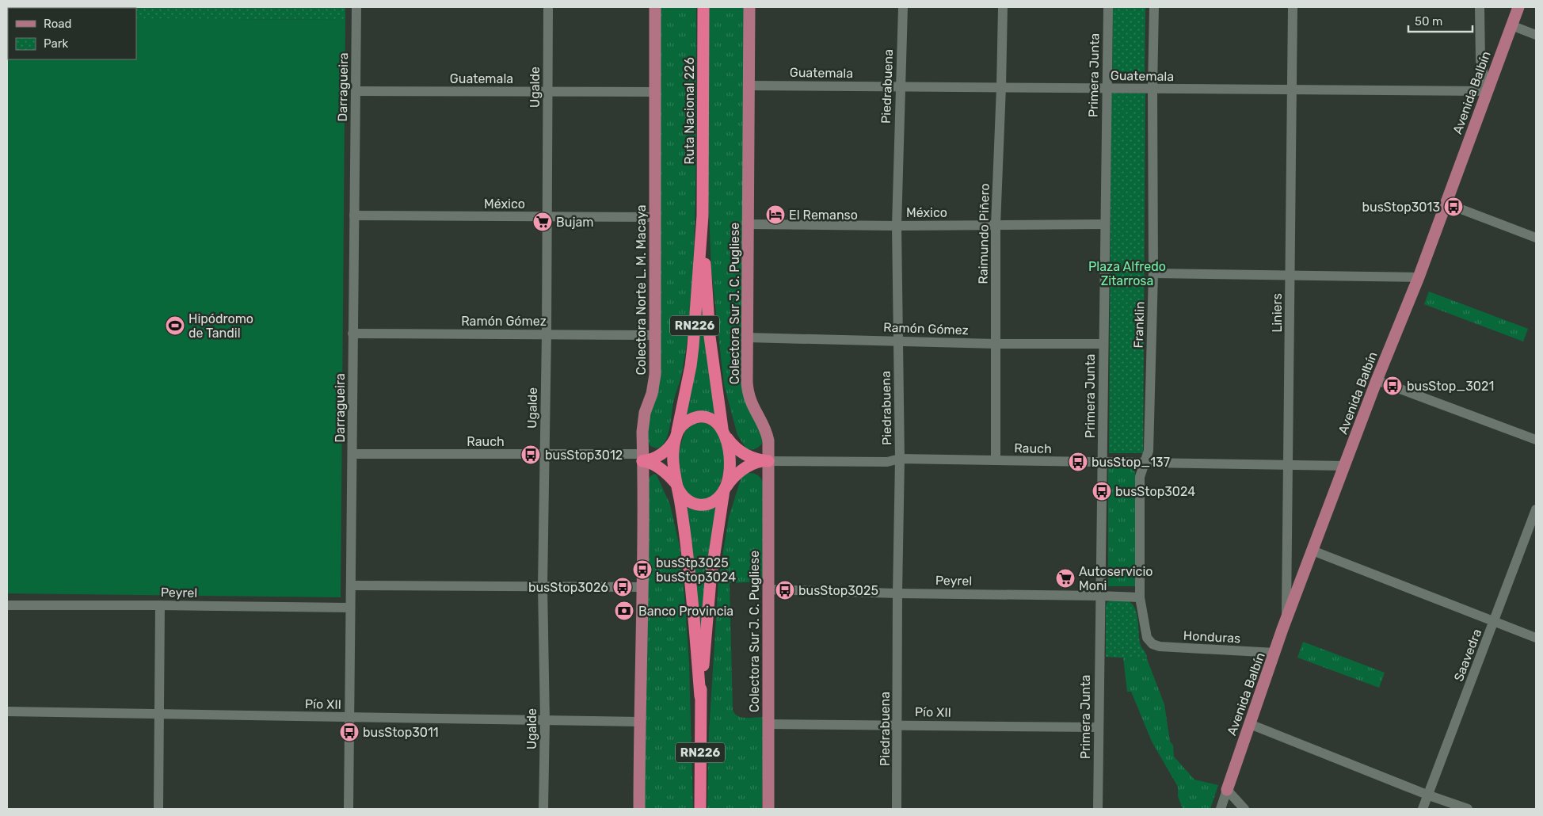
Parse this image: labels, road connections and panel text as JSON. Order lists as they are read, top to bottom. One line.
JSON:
{"streets":{"highway":["Ruta Nacional 226","RN226"],"main road":["Avenida Balbín","Colectora Norte L. M. Macaya","Colectora Sur J. C. Pugliese"],"street":["Guatemala","Primera Junta","Piedrabuena","Darragueira","Ugalde","México","Raimundo Piñero","Liniers","Ramón Gómez","Franklin","Rauch","Peyrel","Honduras","Saavedra","Pío XII"]},"crossings":[["Guatemala","Primera Junta"],["Guatemala","Piedrabuena"],["Guatemala","Darragueira"],["Guatemala","Ugalde"],["Guatemala","Avenida Balbín"],["Guatemala","Raimundo Piñero"],["Guatemala","Colectora Norte L. M. Macaya"],["Guatemala","Colectora Sur J. C. Pugliese"],["Guatemala","Liniers"],["Guatemala","Franklin"],["Primera Junta","México"],["Primera Junta","Ramón Gómez"],["Primera Junta","Rauch"],["Primera Junta","Peyrel"],["Primera Junta","Pío XII"],["Piedrabuena","México"],["Piedrabuena","Ramón Gómez"],["Piedrabuena","Rauch"],["Piedrabuena","Peyrel"],["Piedrabuena","Pío XII"],["Darragueira","México"],["Darragueira","Ramón Gómez"],["Darragueira","Rauch"],["Darragueira","Peyrel"],["Darragueira","Pío XII"],["Ugalde","México"],["Ugalde","Ramón Gómez"],["Ugalde","Rauch"],["Ugalde","Pío XII"],["Avenida Balbín","Liniers"],["Avenida Balbín","Rauch"],["Avenida Balbín","Honduras"],["México","Raimundo Piñero"],["México","Colectora Norte L. M. Macaya"],["México","Colectora Sur J. C. Pugliese"],["Raimundo Piñero","Ramón Gómez"],["Raimundo Piñero","Rauch"],["Colectora Norte L. M. Macaya","Ramón Gómez"],["Colectora Norte L. M. Macaya","Rauch"],["Colectora Norte L. M. Macaya","Pío XII"],["Colectora Sur J. C. Pugliese","Ramón Gómez"],["Colectora Sur J. C. Pugliese","Rauch"],["Colectora Sur J. C. Pugliese","Peyrel"],["Colectora Sur J. C. Pugliese","Pío XII"],["Liniers","Rauch"],["Franklin","Rauch"],["Franklin","Peyrel"],["Franklin","Honduras"]],"parks":["Plaza Alfredo Zitarrosa"],"places":{"bus stop":["busStop3013","busStop_3021","busStop3012","busStop_137","busStop3024","busStp3025 busStop3024","busStop3026","busStop3025","busStop3011"],"hotel":["El Remanso"],"supermarket":["Bujam","Autoservicio Moni"],"sports":["Hipódromo de Tandil"],"bank":["Banco Provincia"]},"legend":["Road","Park"],"scale_bar":"50 m"}
